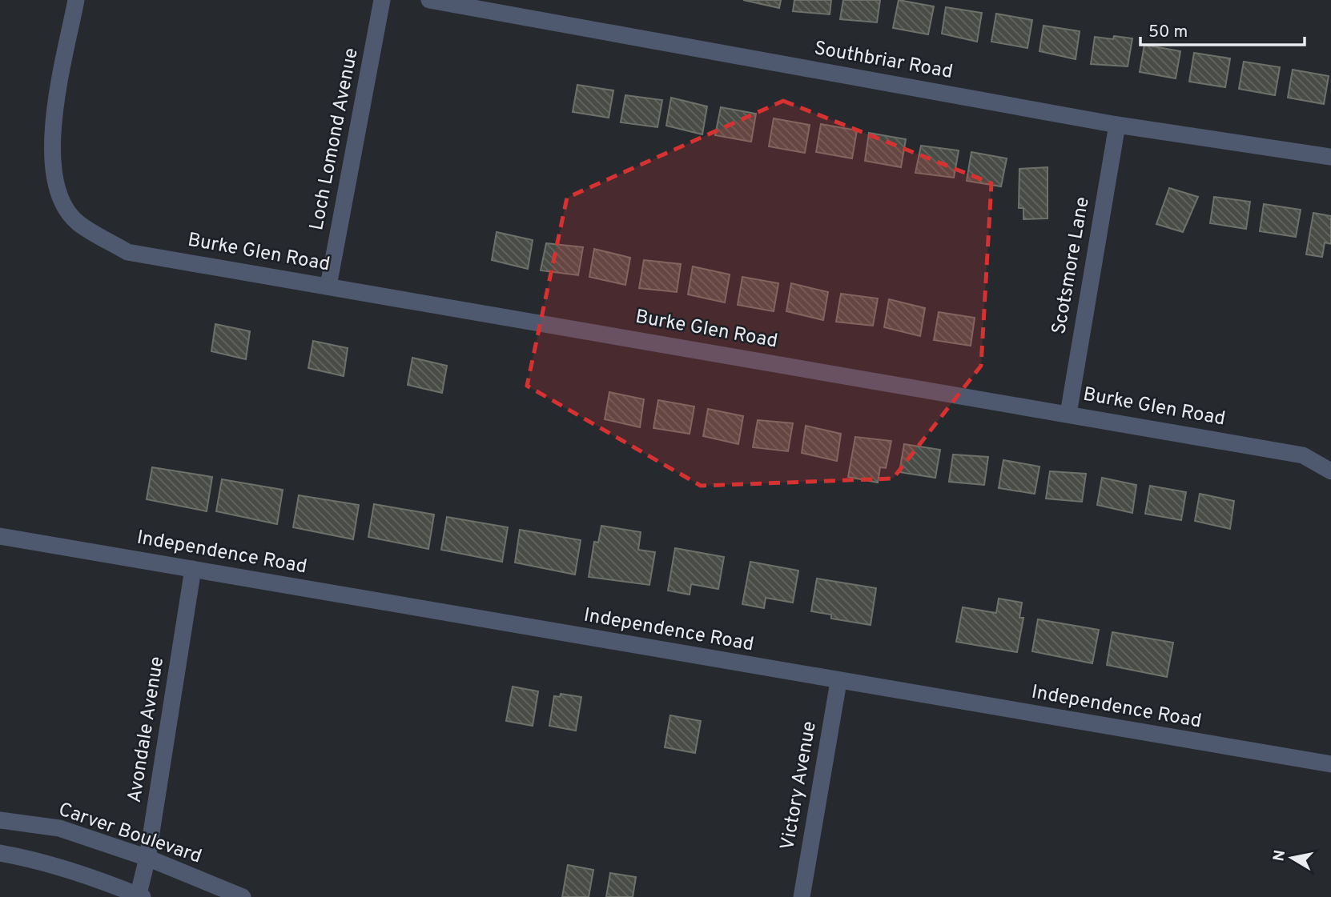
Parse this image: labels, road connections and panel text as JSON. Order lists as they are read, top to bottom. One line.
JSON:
{"streets":{"street":["Southbriar Road","Loch Lomond Avenue","Burke Glen Road","Scotsmore Lane","Independence Road","Avondale Avenue","Victory Avenue","Carver Boulevard"]},"crossings":[["Southbriar Road","Scotsmore Lane"],["Loch Lomond Avenue","Burke Glen Road"],["Burke Glen Road","Scotsmore Lane"],["Independence Road","Avondale Avenue"],["Independence Road","Victory Avenue"],["Avondale Avenue","Carver Boulevard"]],"scale_bar":"50 m","north":"left"}
